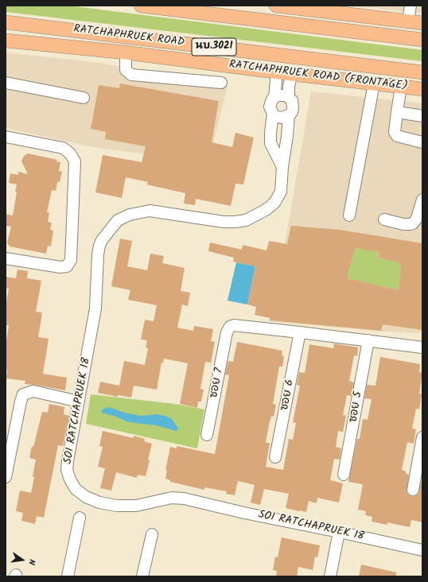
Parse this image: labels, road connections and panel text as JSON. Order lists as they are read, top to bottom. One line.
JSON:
{"streets":{"main road":["RATCHAPHRUEK ROAD","นบ.3021","RATCHAPHRUEK ROAD (FRONTAGE)"],"street":["ซอย 7","ซอย 6","ซอย 5","SOI RATCHAPRUEK 18"]},"crossings":[["RATCHAPHRUEK ROAD (FRONTAGE)","SOI RATCHAPRUEK 18"],["ซอย 7","ซอย 6"]],"north":"right"}
